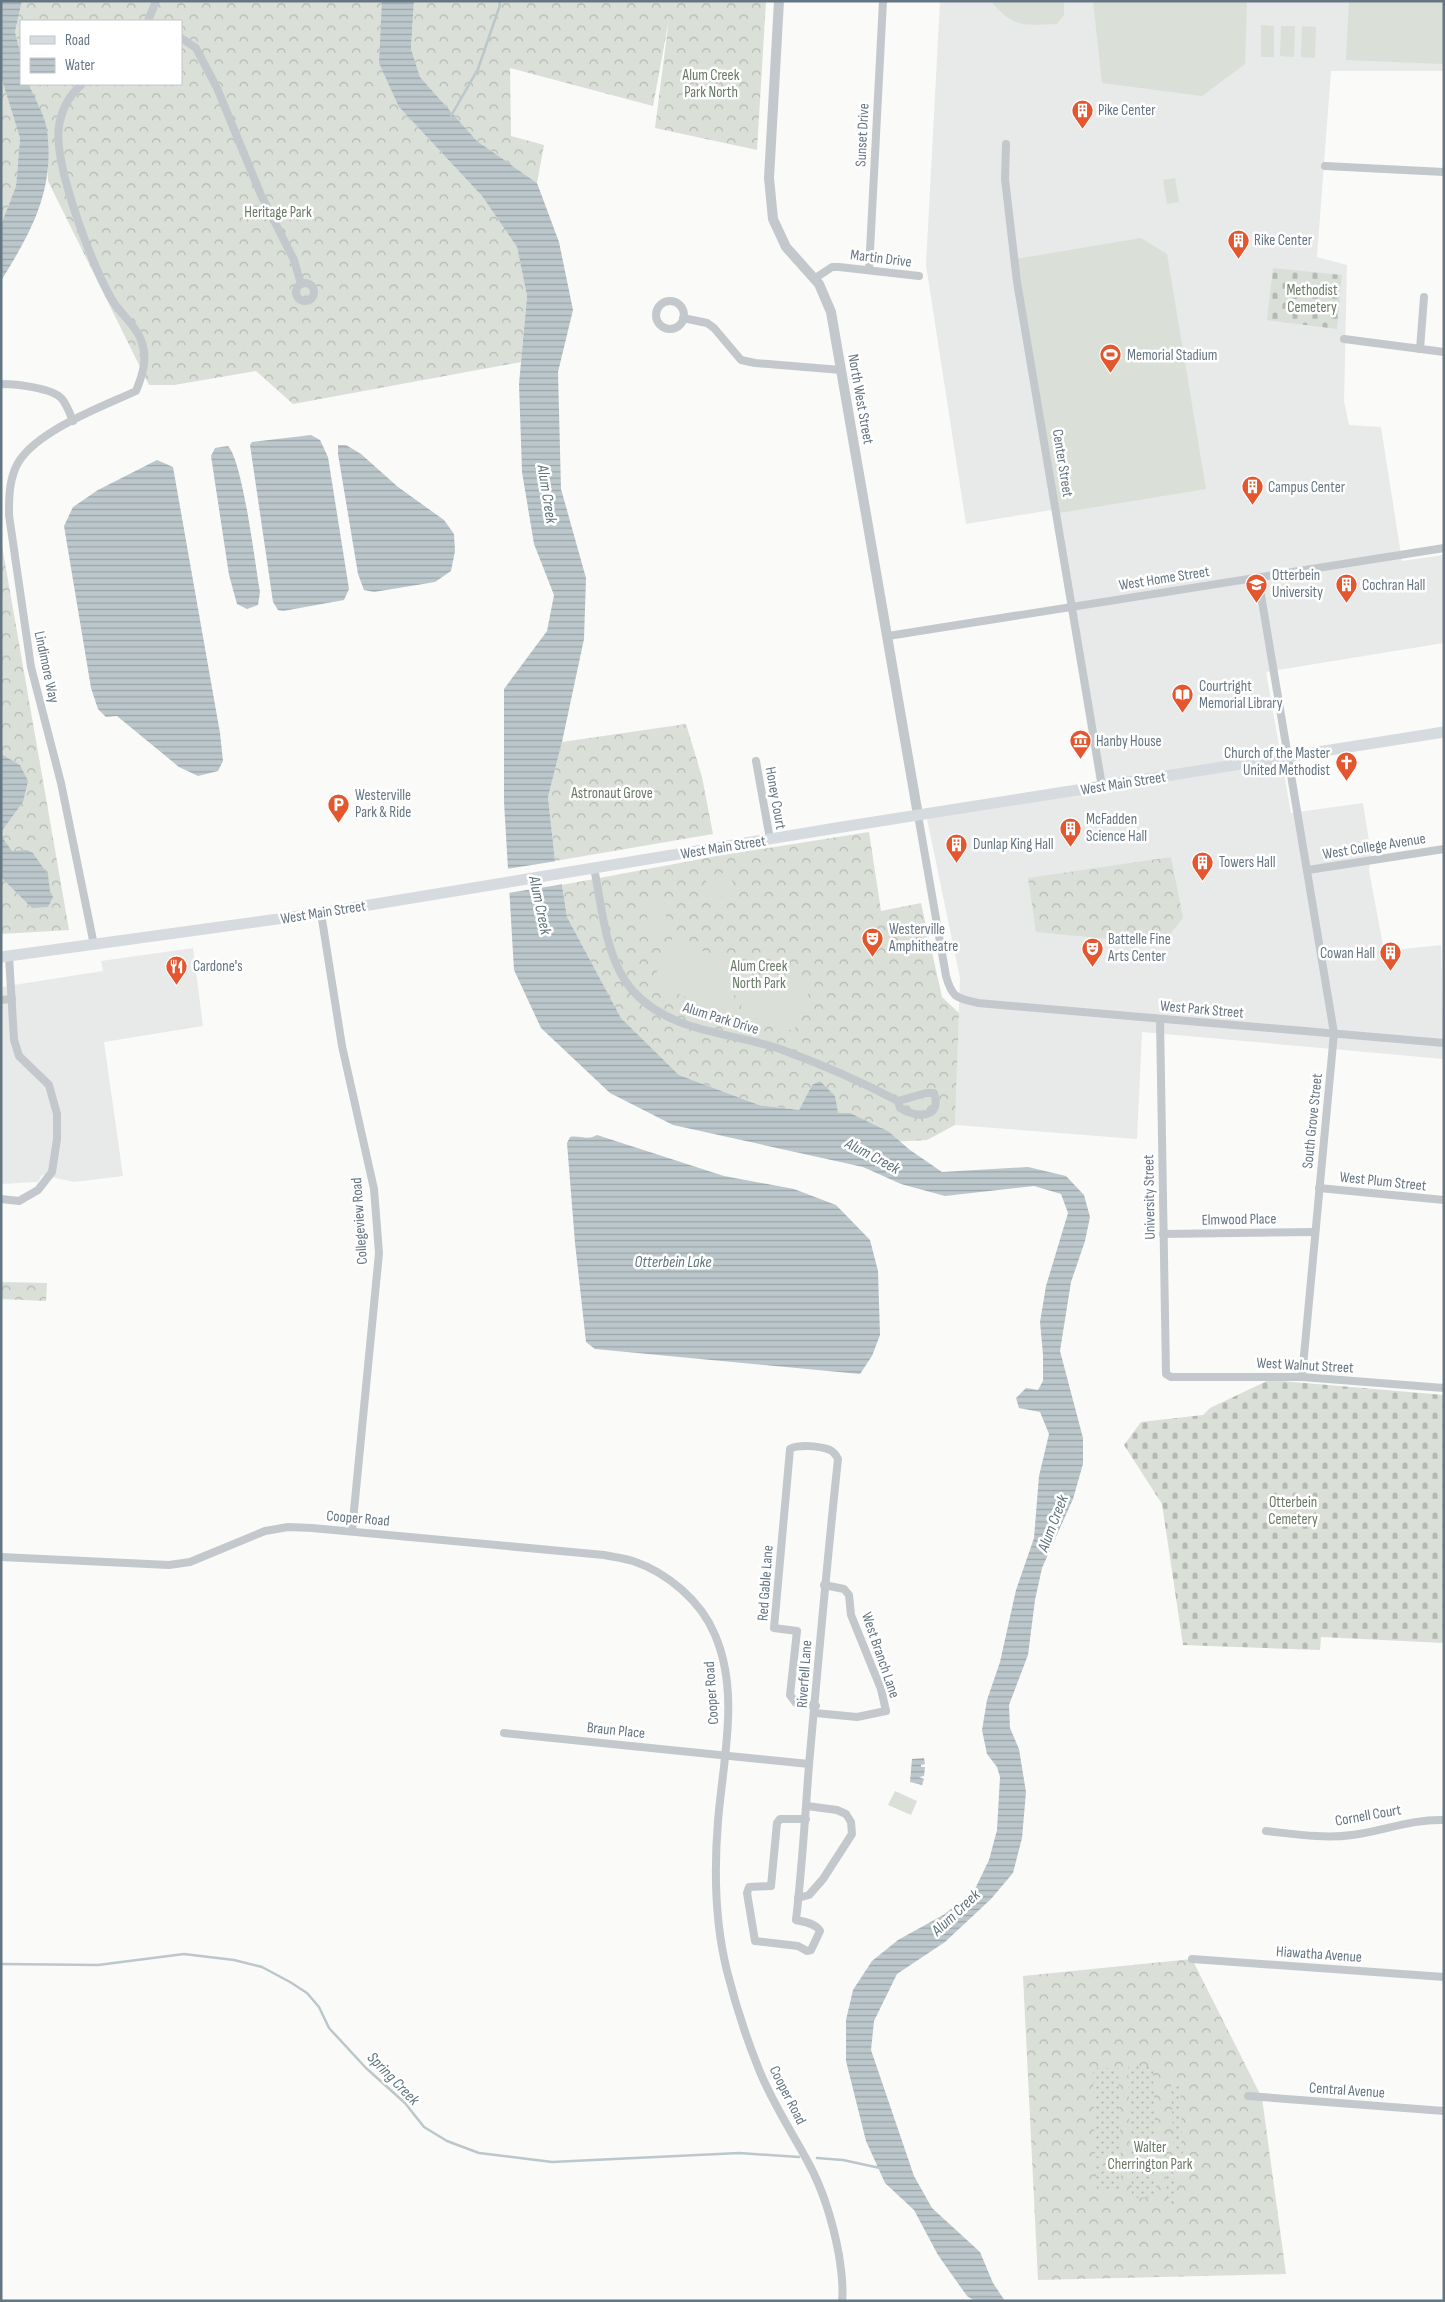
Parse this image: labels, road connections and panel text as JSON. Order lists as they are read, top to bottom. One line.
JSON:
{"streets":{"main road":["West Main Street"],"street":["Sunset Drive","Martin Drive","North West Street","Center Street","West Home Street","Lindimore Way","Honey Court","West College Avenue","West Park Street","Alum Park Drive","South Grove Street","West Plum Street","University Street","Elmwood Place","Collegeview Road","West Walnut Street","Cooper Road","Red Gable Lane","West Branch Lane","Riverfell Lane","Braun Place","Cornell Court","Hiawatha Avenue","Central Avenue"]},"crossings":[["Sunset Drive","Martin Drive"],["Martin Drive","North West Street"],["North West Street","West Home Street"],["North West Street","West Main Street"],["North West Street","West Park Street"],["Center Street","West Home Street"],["Center Street","West Main Street"],["West Home Street","South Grove Street"],["Lindimore Way","West Main Street"],["West Main Street","Honey Court"],["West Main Street","West Park Street"],["West Main Street","Alum Park Drive"],["West Main Street","South Grove Street"],["West Main Street","Collegeview Road"],["West College Avenue","South Grove Street"],["West Park Street","South Grove Street"],["West Park Street","University Street"],["South Grove Street","West Plum Street"],["South Grove Street","Elmwood Place"],["South Grove Street","West Walnut Street"],["University Street","Elmwood Place"],["University Street","West Walnut Street"],["Collegeview Road","Cooper Road"],["Cooper Road","Braun Place"],["Red Gable Lane","West Branch Lane"],["Red Gable Lane","Riverfell Lane"],["West Branch Lane","Riverfell Lane"],["Riverfell Lane","Braun Place"]],"water":["Alum Creek","Otterbein Lake","Spring Creek"],"parks":["Alum Creek Park North","Heritage Park","Methodist Cemetery","Astronaut Grove","Alum Creek North Park","Otterbein Cemetery","Walter Cherrington Park"],"places":{"building":["Pike Center","Rike Center","Campus Center","Cochran Hall","McFadden Science Hall","Dunlap King Hall","Towers Hall","Cowan Hall"],"sports":["Memorial Stadium"],"school or university":["Otterbein University"],"library":["Courtright Memorial Library"],"museum":["Hanby House"],"church":["Church of the Master United Methodist"],"parking":["Westerville Park & Ride"],"theatre":["Westerville Amphitheatre","Battelle Fine Arts Center"],"restaurant":["Cardone's"]},"legend":["Road","Water"]}
